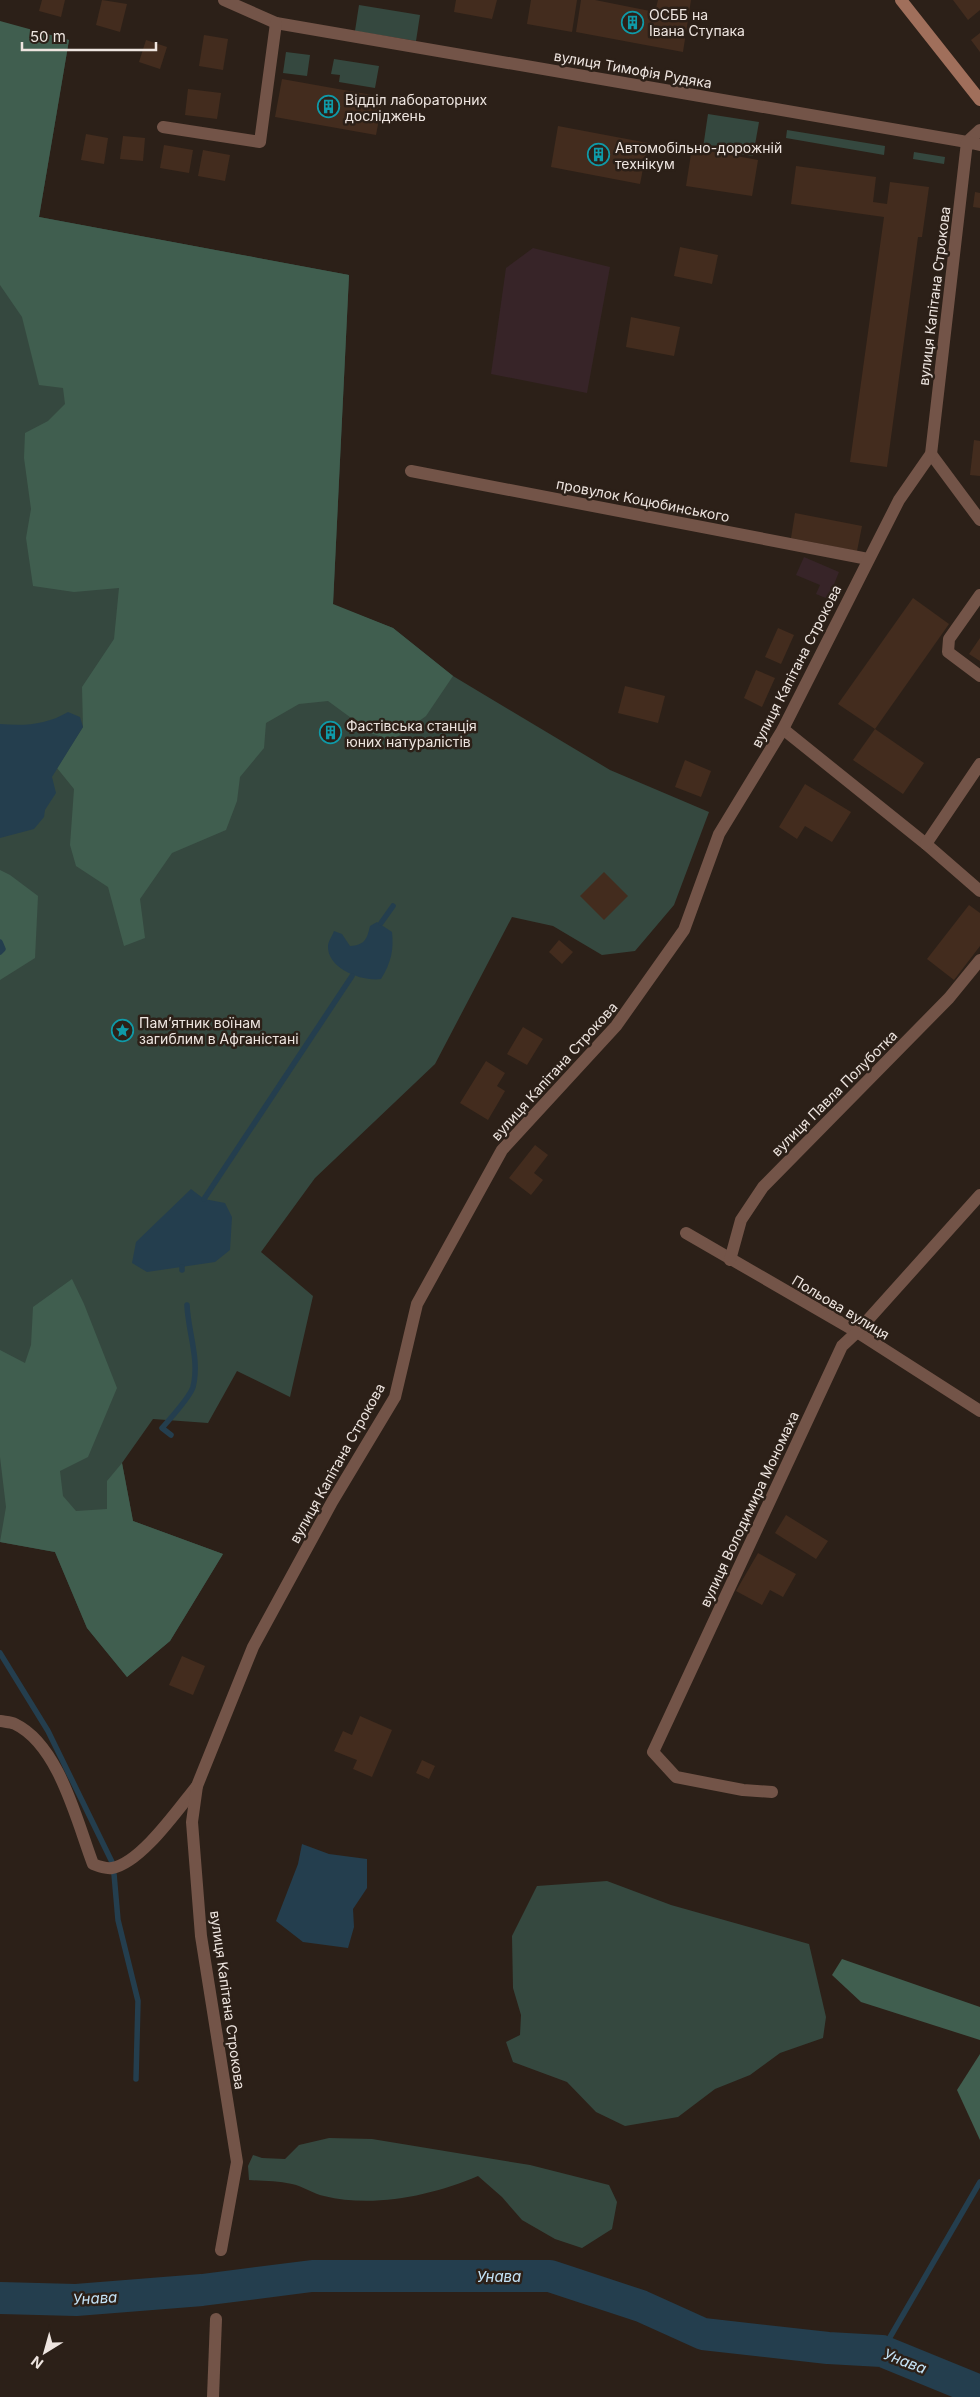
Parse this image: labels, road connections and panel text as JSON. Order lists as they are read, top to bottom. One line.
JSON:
{"streets":{"street":["вулиця Тимофія Рудяка","вулиця Капітана Строкова","провулок Коцюбинського","вулиця Павла Полуботка","Польова вулиця","вулиця Володимира Мономаха"]},"crossings":[["вулиця Тимофія Рудяка","вулиця Капітана Строкова"],["вулиця Капітана Строкова","провулок Коцюбинського"],["вулиця Павла Полуботка","Польова вулиця"],["Польова вулиця","вулиця Володимира Мономаха"]],"water":["Унава"],"places":{"building":["ОСББ на Івана Ступака","Відділ лабораторних досліджень","Автомобільно-дорожній технікум","Фастівська станція юних натуралістів"],"place":["Пам’ятник воїнам загиблим в Афганістані"]},"scale_bar":"50 m","north":"bottom left"}
